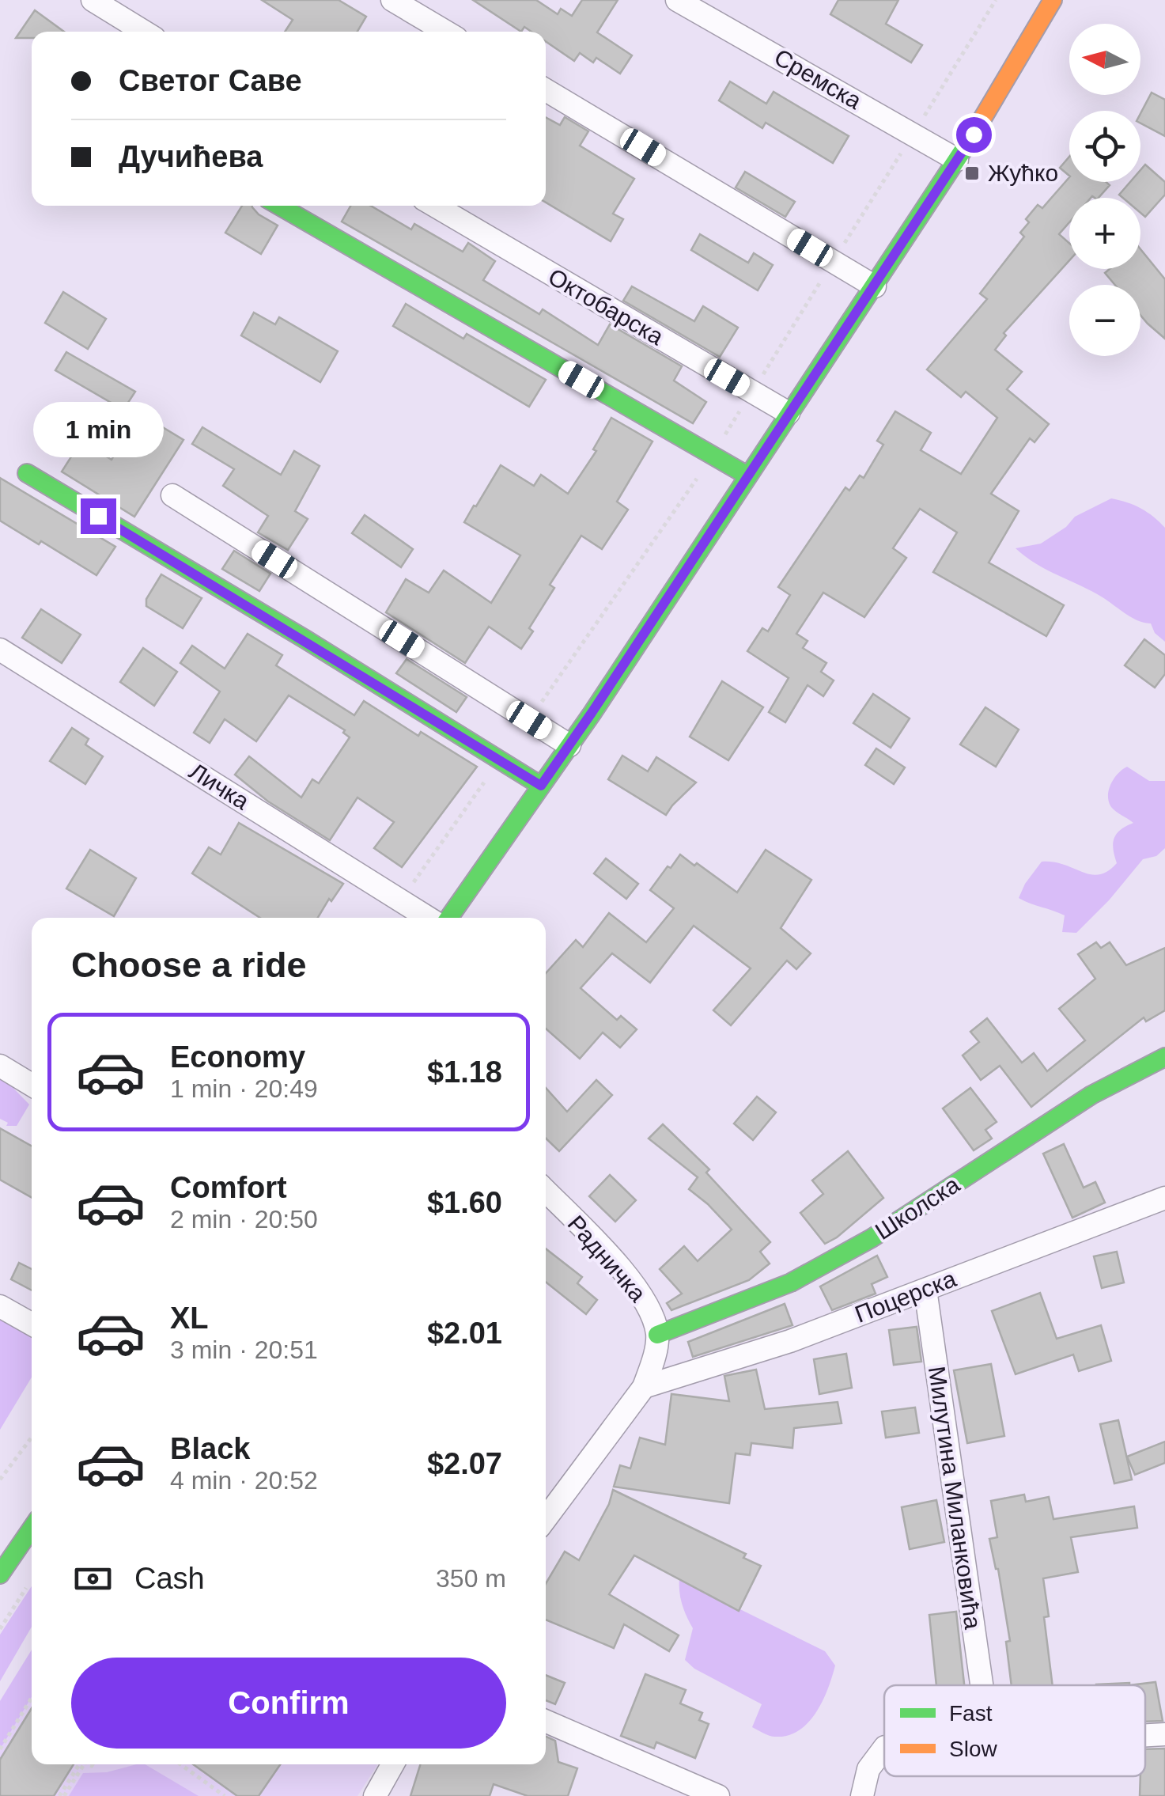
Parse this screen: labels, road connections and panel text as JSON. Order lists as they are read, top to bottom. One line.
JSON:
{"streets":{"street":["Сремска","Октобарска","Личка","Школска","Радничка","Поцерска","Милутина Миланковића"]},"crossings":[["Школска","Радничка"],["Поцерска","Милутина Миланковића"]],"places":{"transit":["Жућко"]},"legend":["Fast","Slow"],"north":"left","page":{"map_buttons":["+","−"],"banner":["Светог Саве","Дучићева"],"bubble":"1 min","heading":"Choose a ride","list":[{"name":"Economy","note":"1 min · 20:49","value":"$1.18"},{"name":"Comfort","note":"2 min · 20:50","value":"$1.60"},{"name":"XL","note":"3 min · 20:51","value":"$2.01"},{"name":"Black","note":"4 min · 20:52","value":"$2.07"}],"pay":["Cash","350 m"],"buttons":"Confirm"}}
